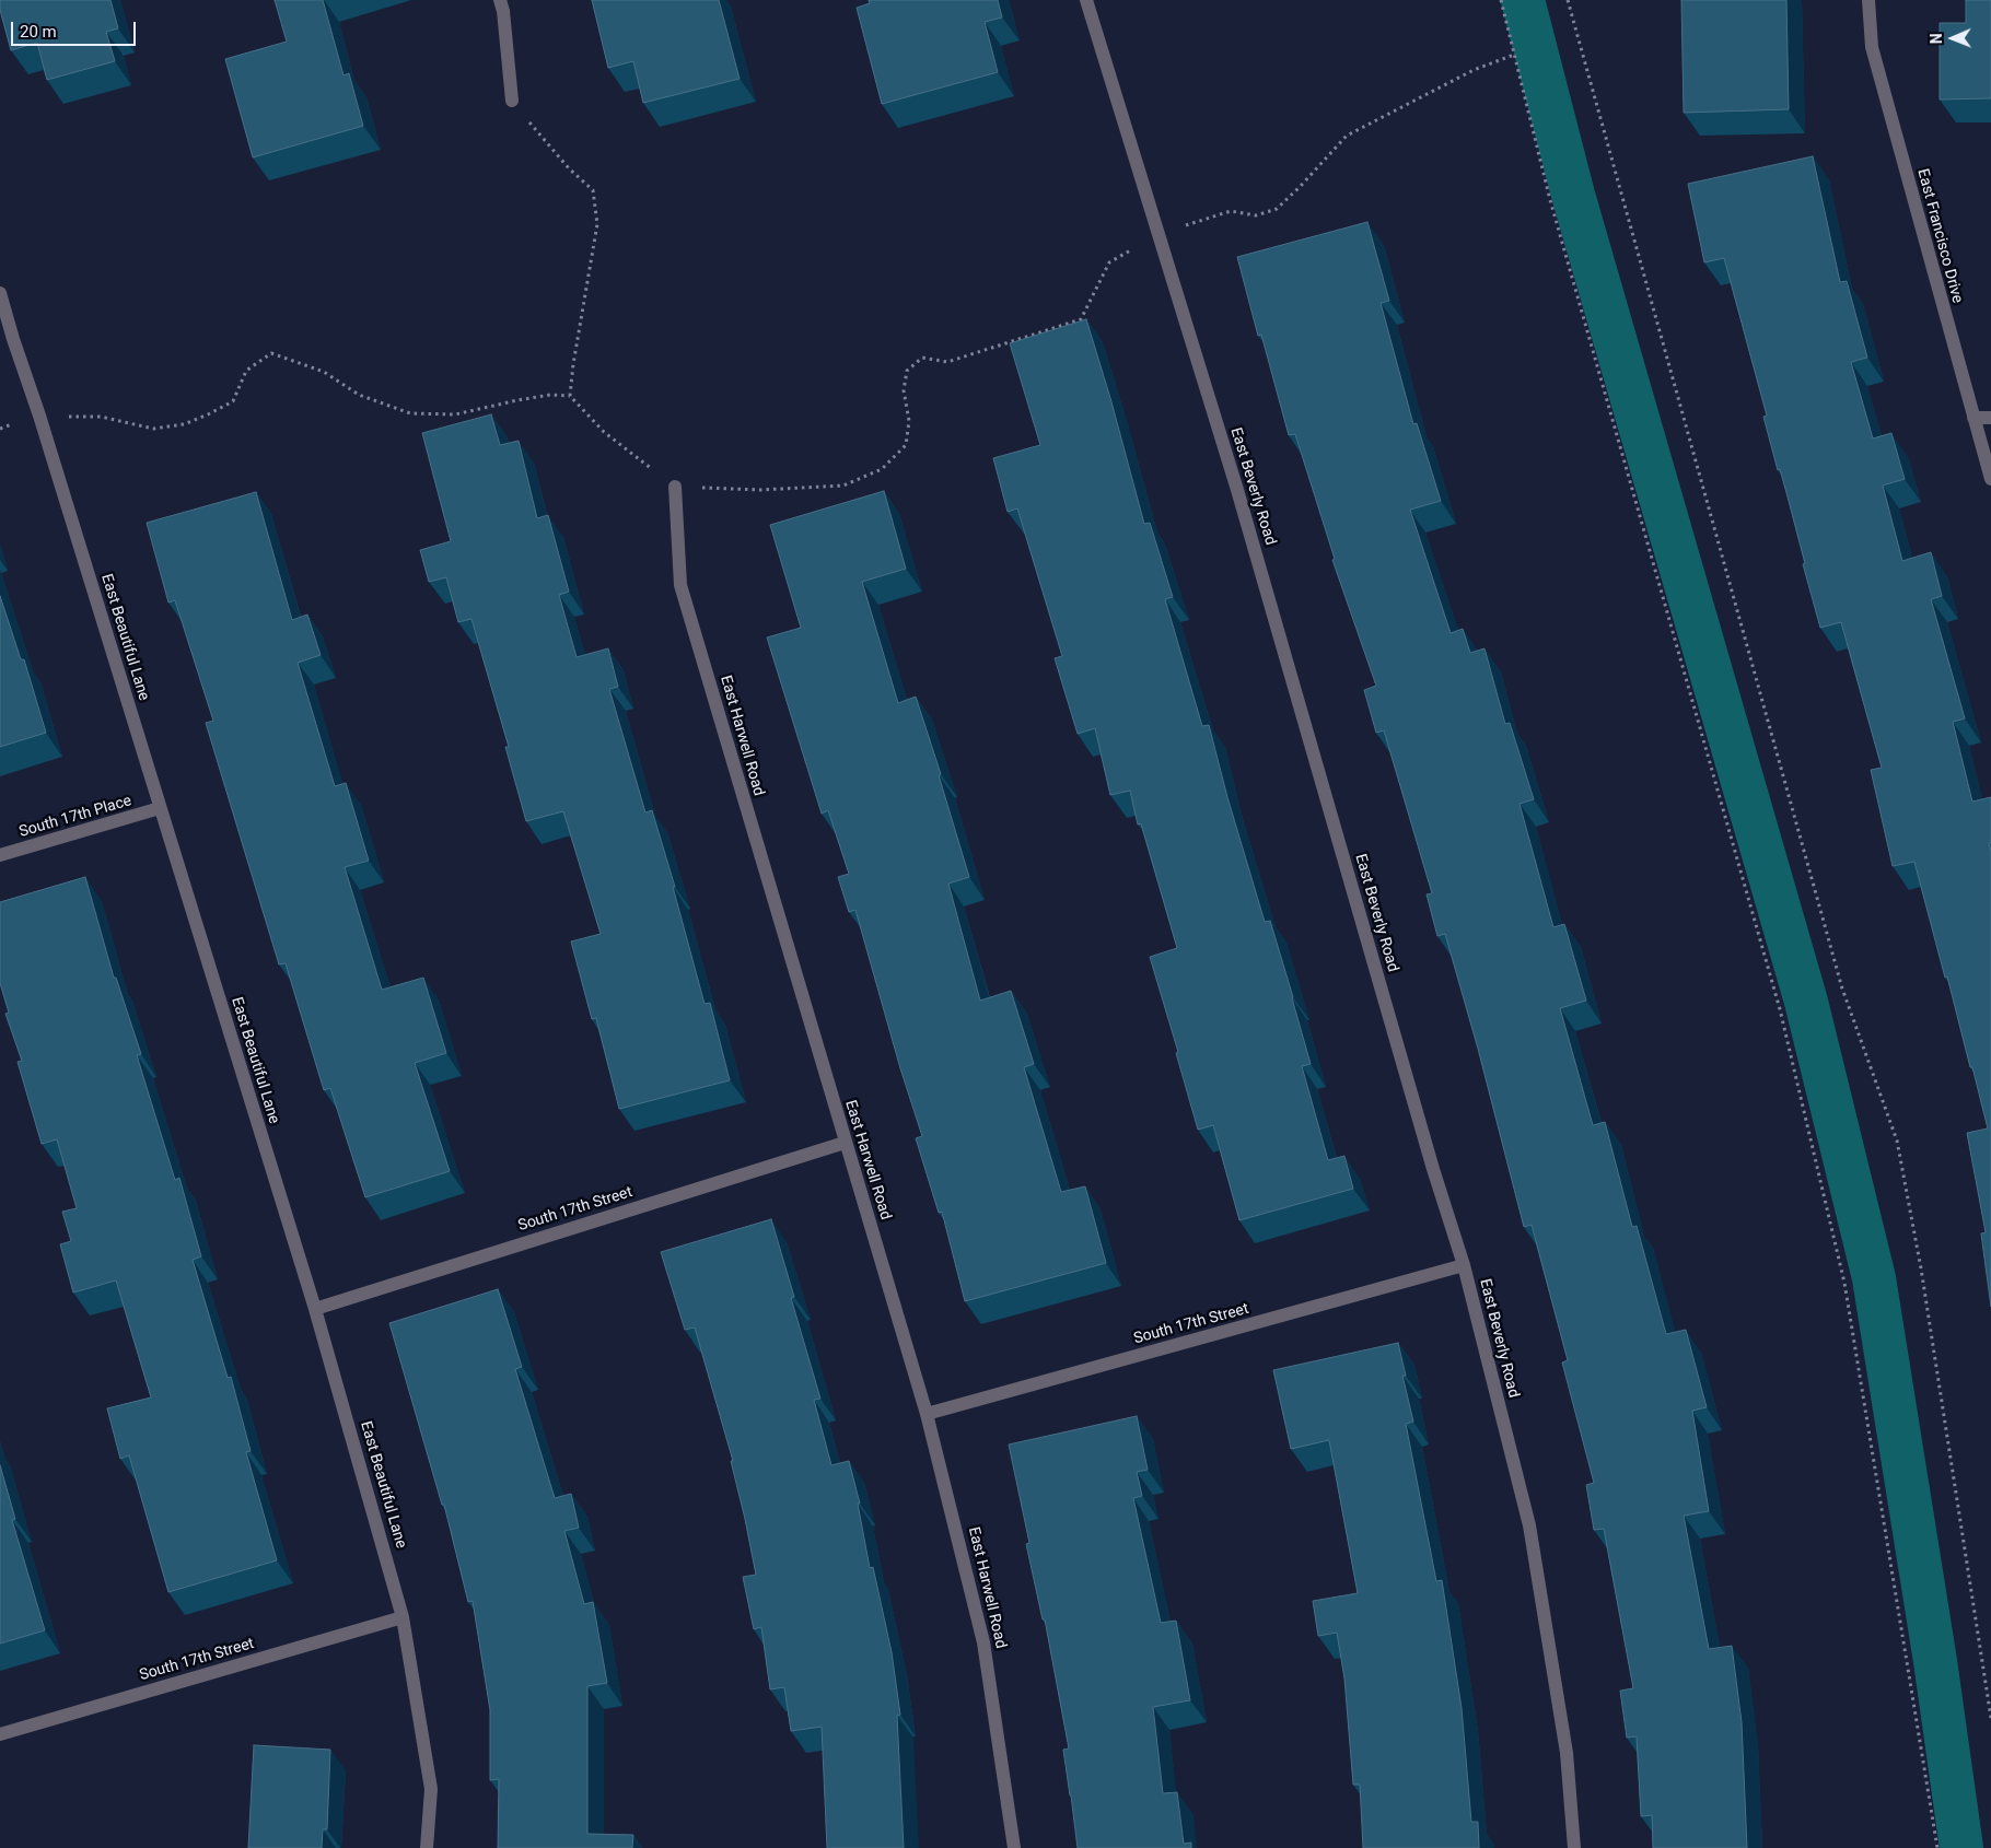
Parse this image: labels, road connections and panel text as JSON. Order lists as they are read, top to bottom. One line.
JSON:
{"streets":{"street":["East Francisco Drive","East Beverly Road","East Beautiful Lane","East Harwell Road","South 17th Place","South 17th Street"]},"crossings":[["East Beverly Road","South 17th Street"],["East Beautiful Lane","South 17th Place"],["East Beautiful Lane","South 17th Street"],["East Harwell Road","South 17th Street"]],"scale_bar":"20 m","north":"left"}
